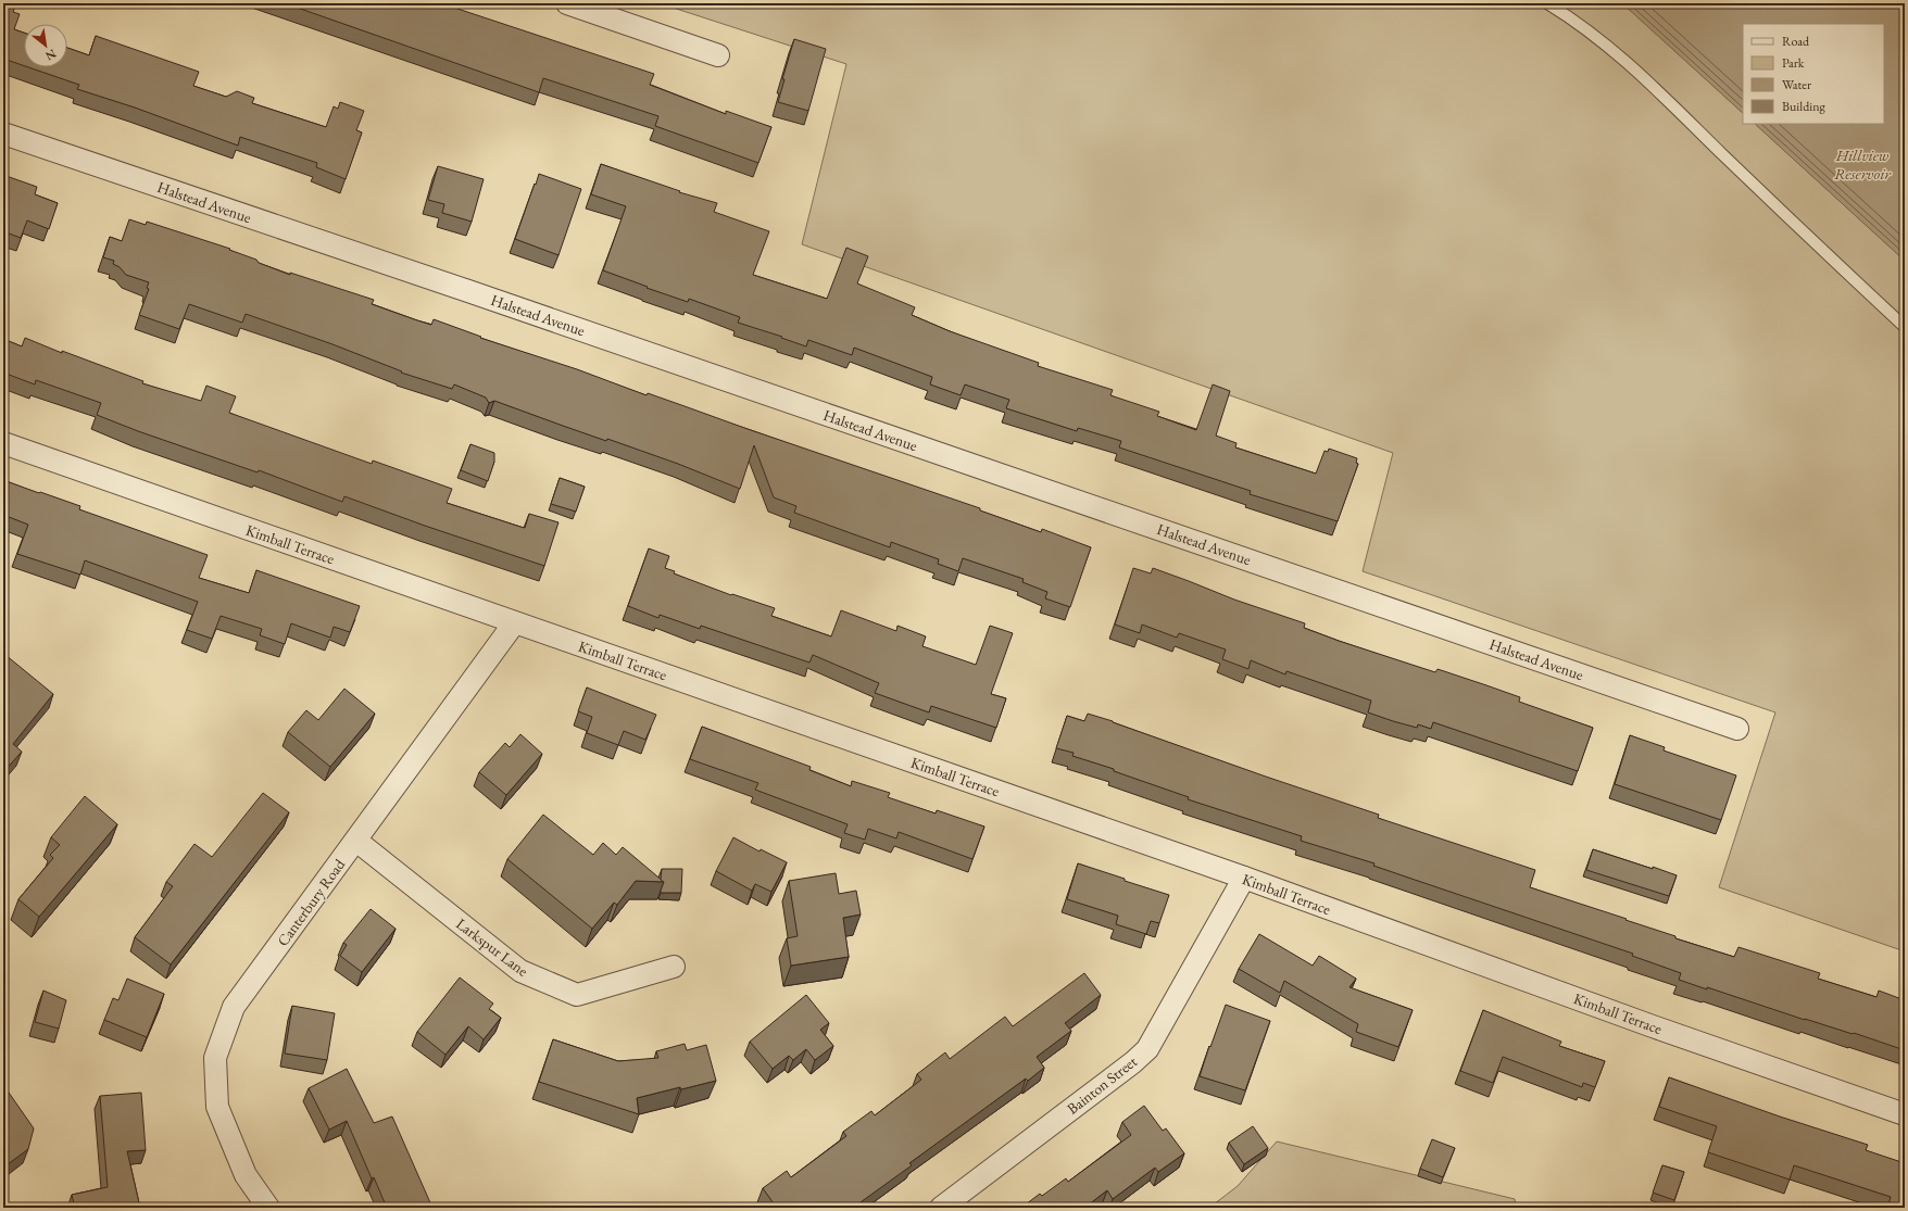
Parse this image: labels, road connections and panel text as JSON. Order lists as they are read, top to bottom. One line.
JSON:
{"streets":{"street":["Halstead Avenue","Kimball Terrace","Canterbury Road","Larkspur Lane","Bainton Street"]},"crossings":[["Kimball Terrace","Canterbury Road"],["Kimball Terrace","Bainton Street"],["Canterbury Road","Larkspur Lane"]],"water":["Hillview Reservoir"],"legend":["Road","Park","Water","Building"],"north":"bottom right"}
